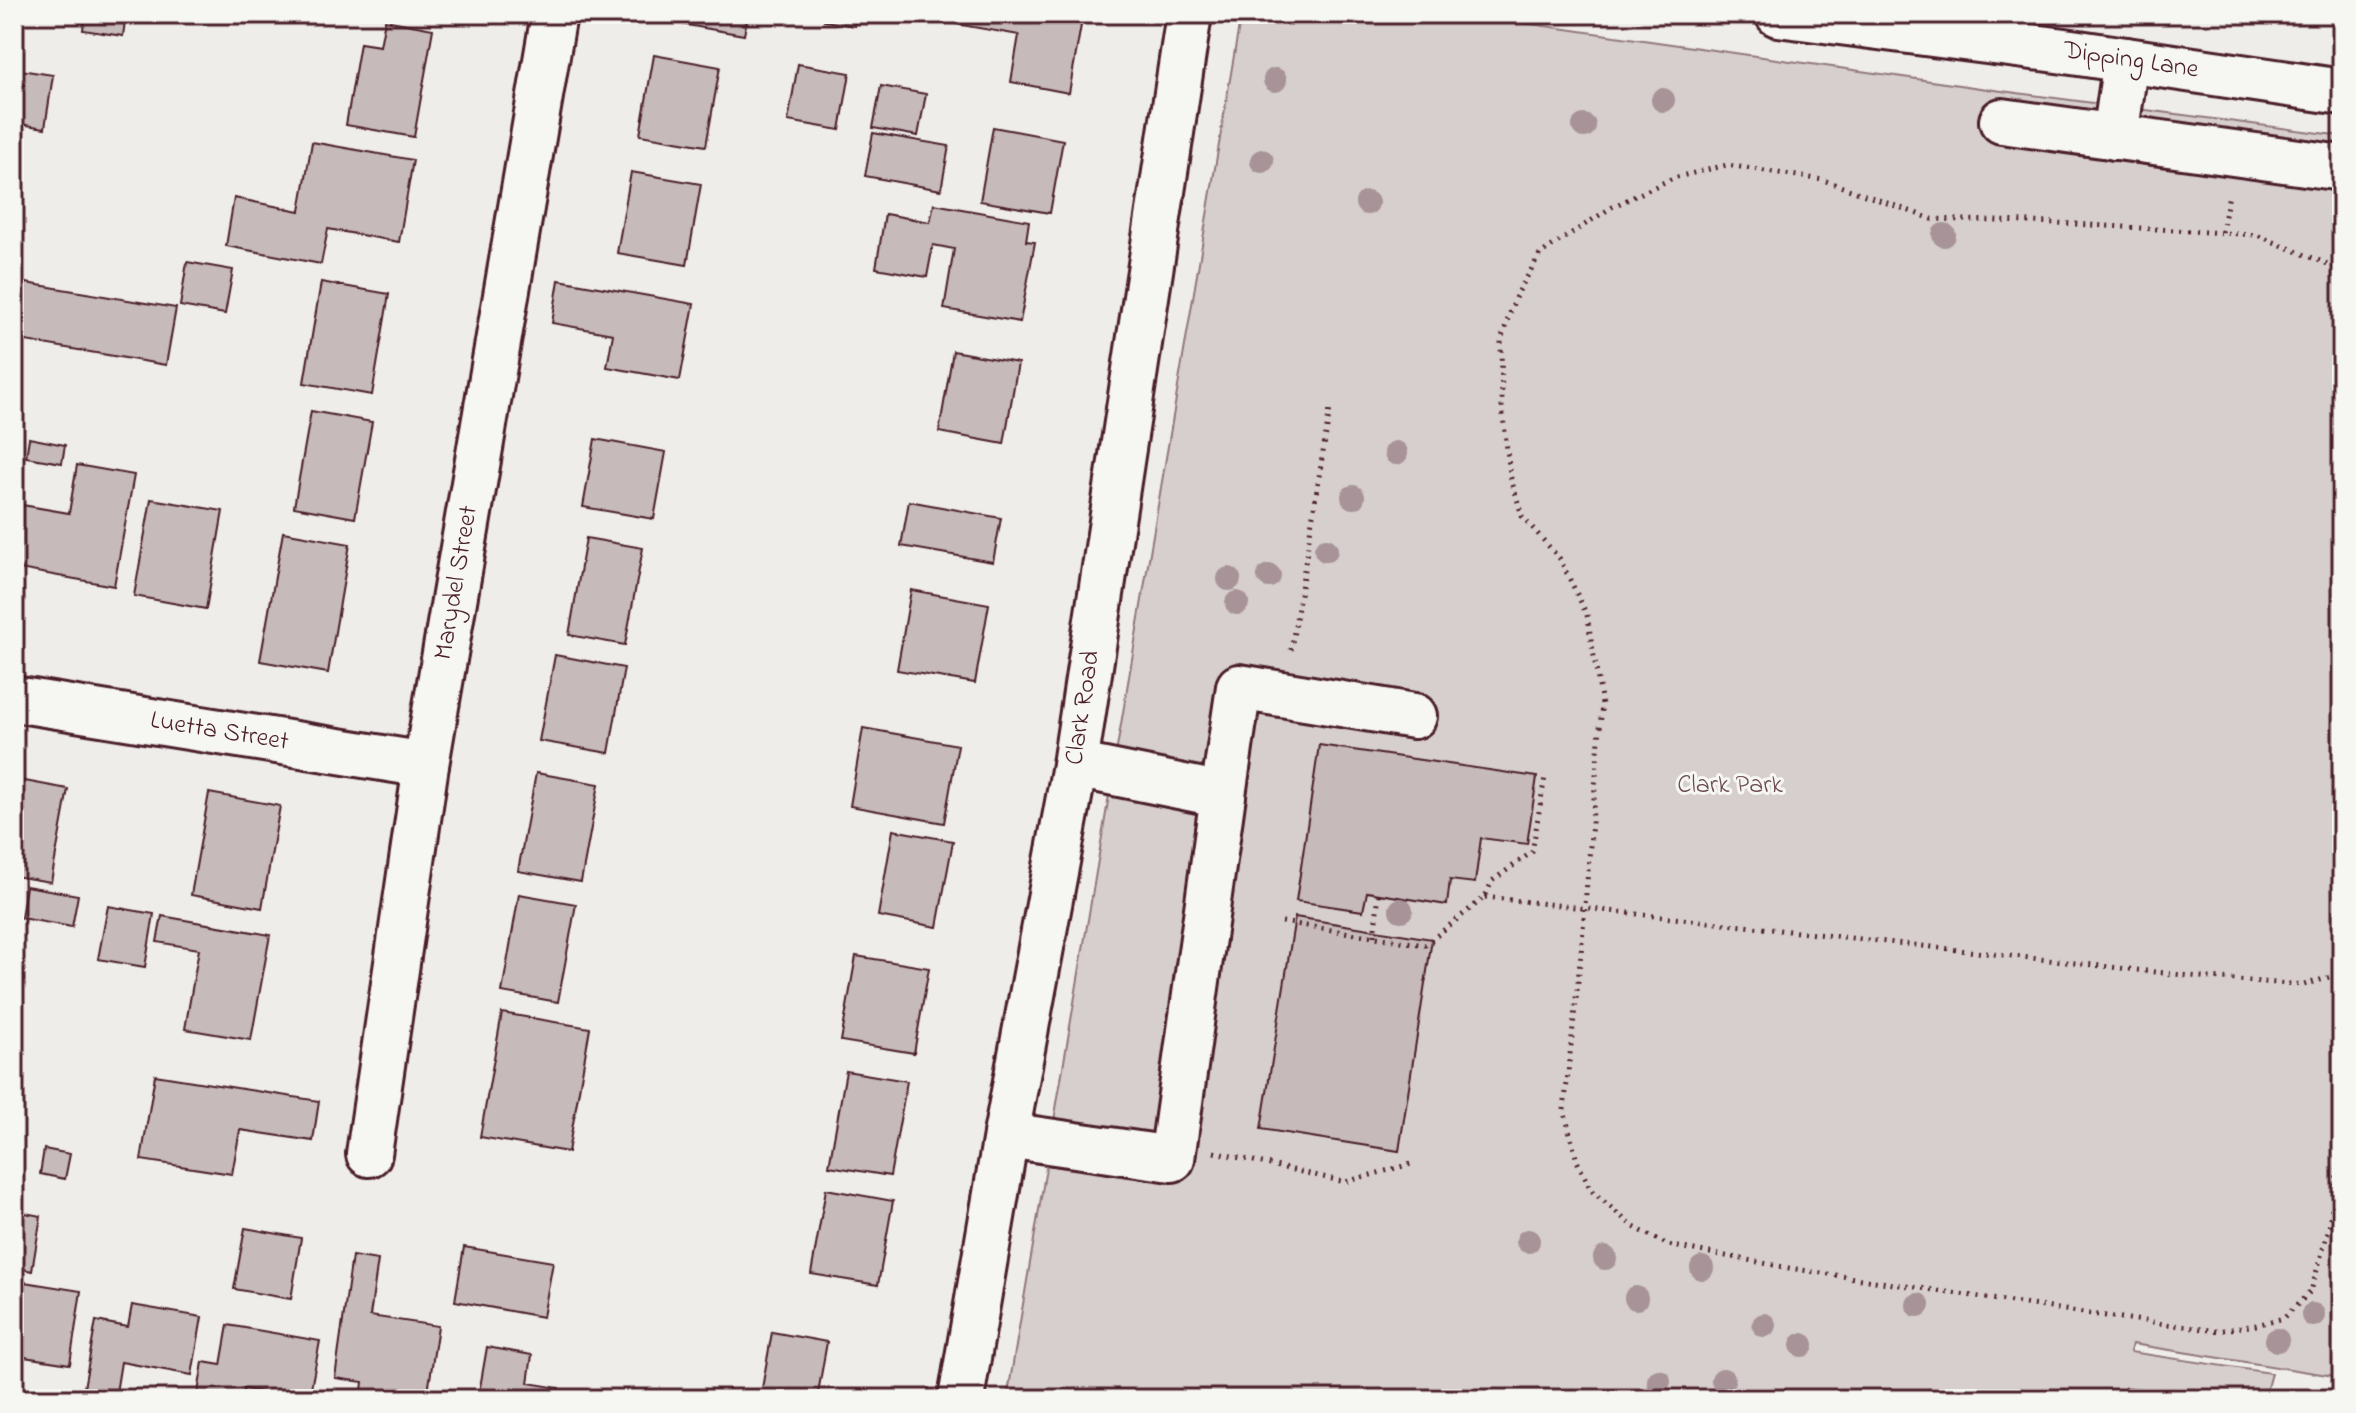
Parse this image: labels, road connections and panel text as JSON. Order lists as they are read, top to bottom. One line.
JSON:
{"streets":{"street":["Dipping Lane","Marydel Street","Clark Road","Luetta Street"]},"crossings":[["Marydel Street","Luetta Street"]],"parks":["Clark Park"]}
